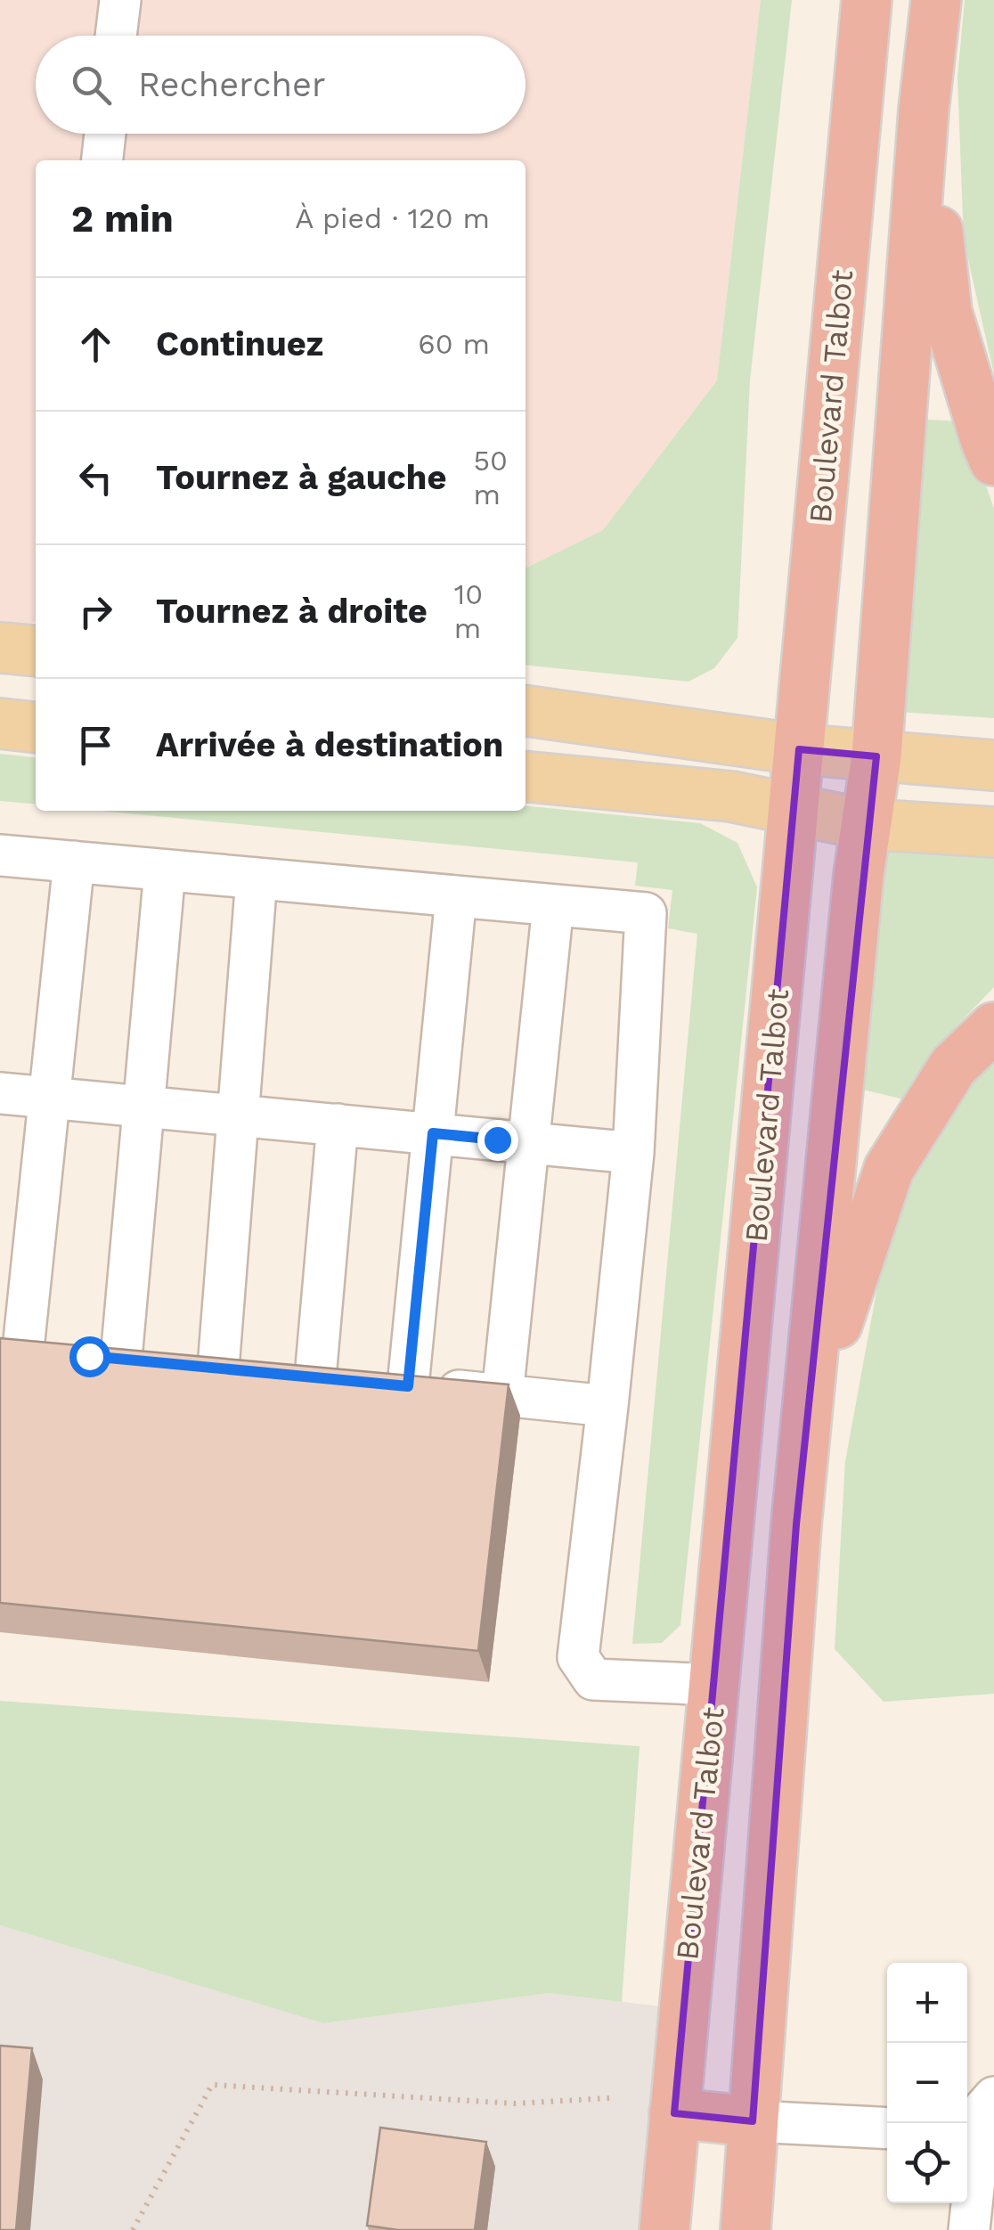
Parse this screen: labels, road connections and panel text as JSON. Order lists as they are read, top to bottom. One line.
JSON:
{"streets":{"highway":["Boulevard Talbot"]},"page":{"search":"Rechercher","heading":["2 min","À pied · 120 m"],"list":[["Continuez","60 m"],["Tournez à gauche","50 m"],["Tournez à droite","10 m"],"Arrivée à destination"],"map_buttons":["+","−"]}}
